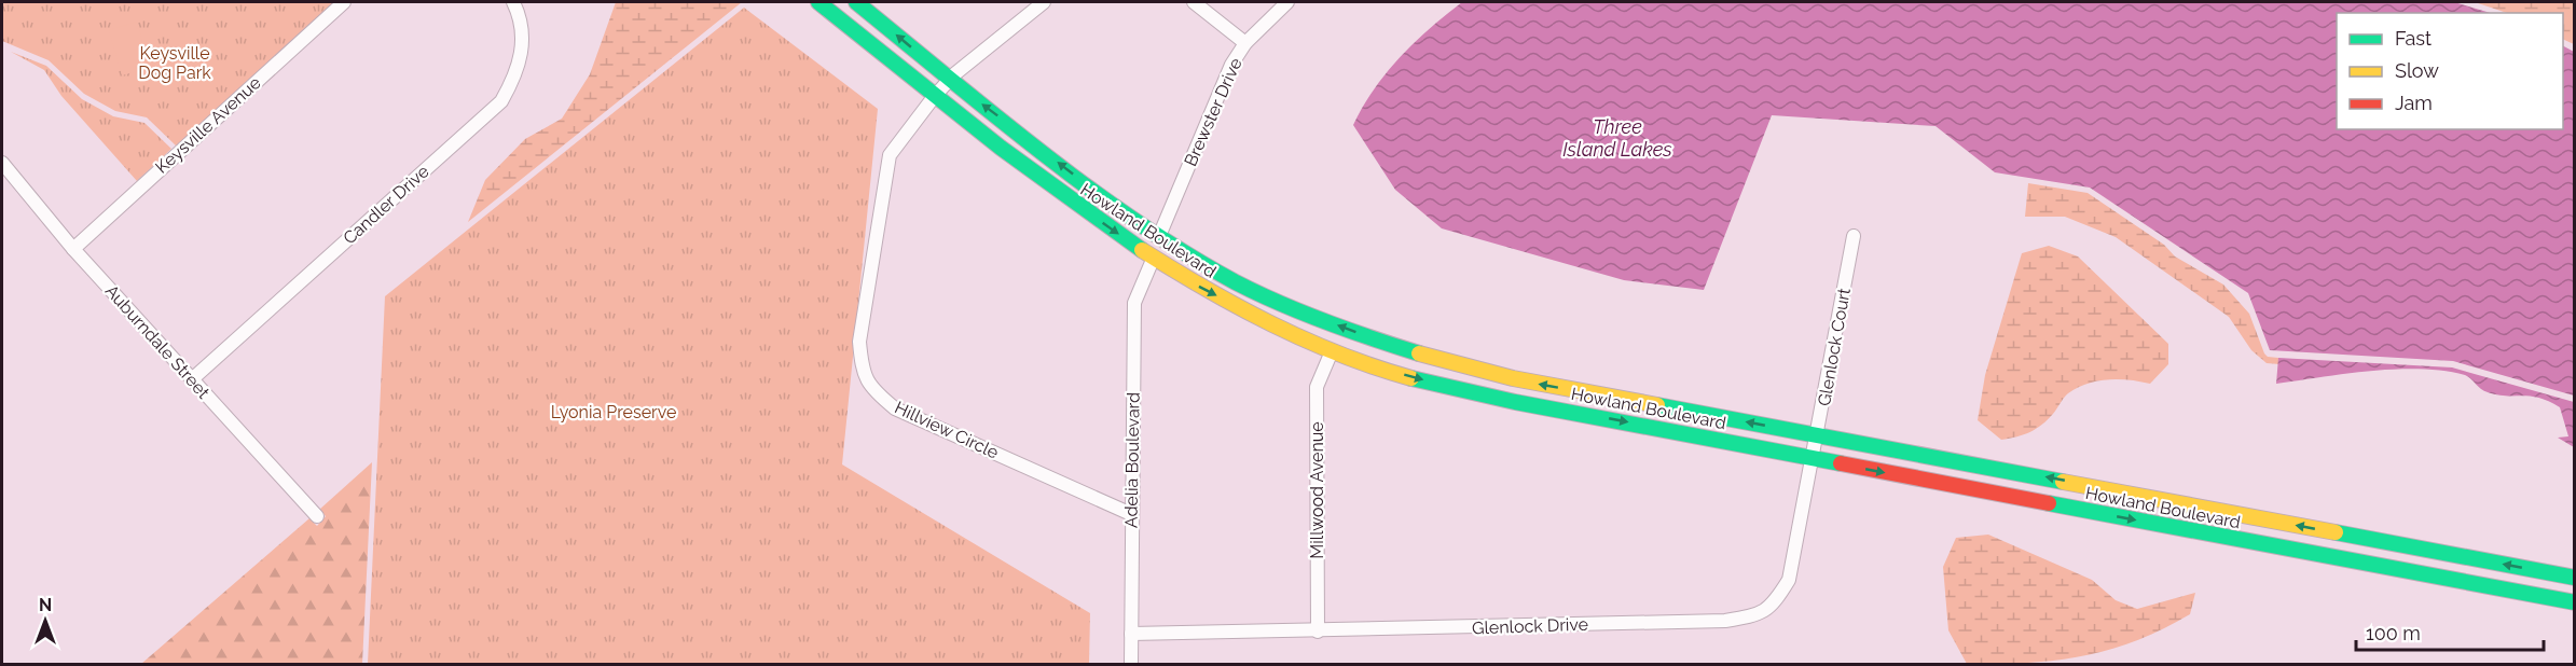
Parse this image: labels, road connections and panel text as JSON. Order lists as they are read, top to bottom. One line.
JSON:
{"streets":{"main road":["Howland Boulevard"],"street":["Brewster Drive","Keysville Avenue","Candler Drive","Auburndale Street","Glenlock Court","Hillview Circle","Adelia Boulevard","Millwood Avenue","Glenlock Drive"]},"crossings":[["Brewster Drive","Howland Boulevard"],["Keysville Avenue","Auburndale Street"],["Candler Drive","Auburndale Street"],["Howland Boulevard","Glenlock Court"],["Howland Boulevard","Hillview Circle"],["Howland Boulevard","Adelia Boulevard"],["Howland Boulevard","Millwood Avenue"],["Howland Boulevard","Glenlock Drive"],["Glenlock Court","Glenlock Drive"],["Hillview Circle","Adelia Boulevard"],["Adelia Boulevard","Glenlock Drive"],["Millwood Avenue","Glenlock Drive"]],"water":["Three Island Lakes"],"parks":["Keysville Dog Park","Lyonia Preserve"],"legend":["Fast","Slow","Jam"],"scale_bar":"100 m","north":"top"}
